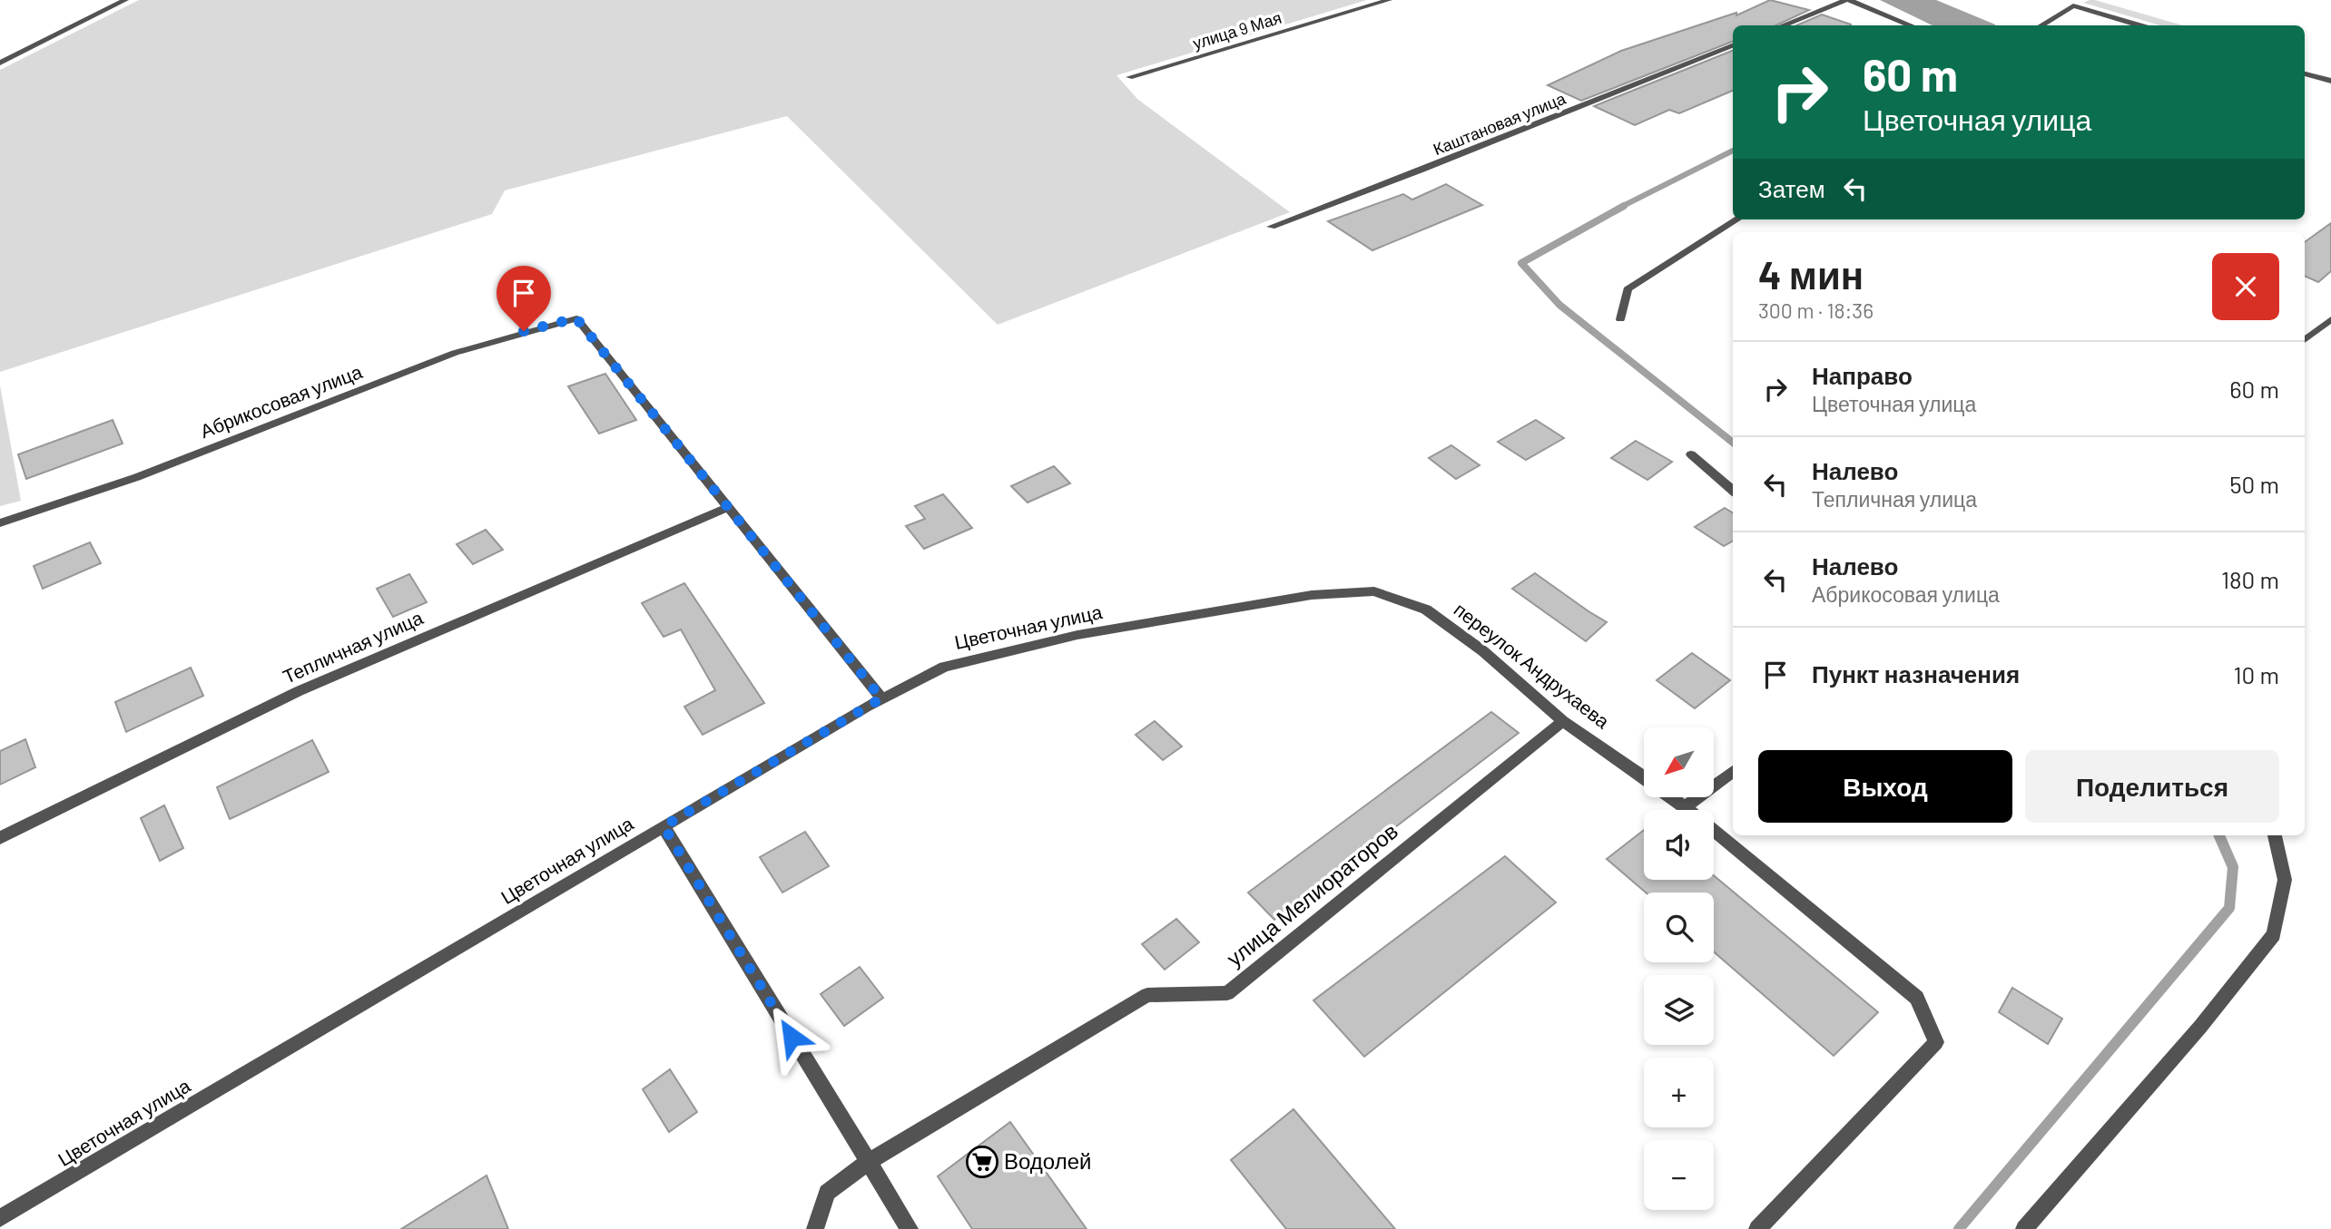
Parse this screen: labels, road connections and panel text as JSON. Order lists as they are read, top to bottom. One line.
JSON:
{"streets":{"street":["улица 9 Мая","Каштановая улица","Абрикосовая улица","Цветочная улица","Тепличная улица","переулок Андрухаева","улица Мелиораторов"]},"crossings":[["Абрикосовая улица","Тепличная улица"],["Цветочная улица","переулок Андрухаева"],["переулок Андрухаева","улица Мелиораторов"]],"places":{"supermarket":["Водолей"]},"north":"bottom left","page":{"turn":["60 m","Цветочная улица"],"then":"Затем","heading":["4 мин","300 m · 18:36"],"list":[{"name":"Направо","note":"Цветочная улица","value":"60 m"},{"name":"Налево","note":"Тепличная улица","value":"50 m"},{"name":"Налево","note":"Абрикосовая улица","value":"180 m"},{"name":"Пункт назначения","value":"10 m"}],"map_buttons":["+","−"],"buttons":["Выход","Поделиться"]}}
